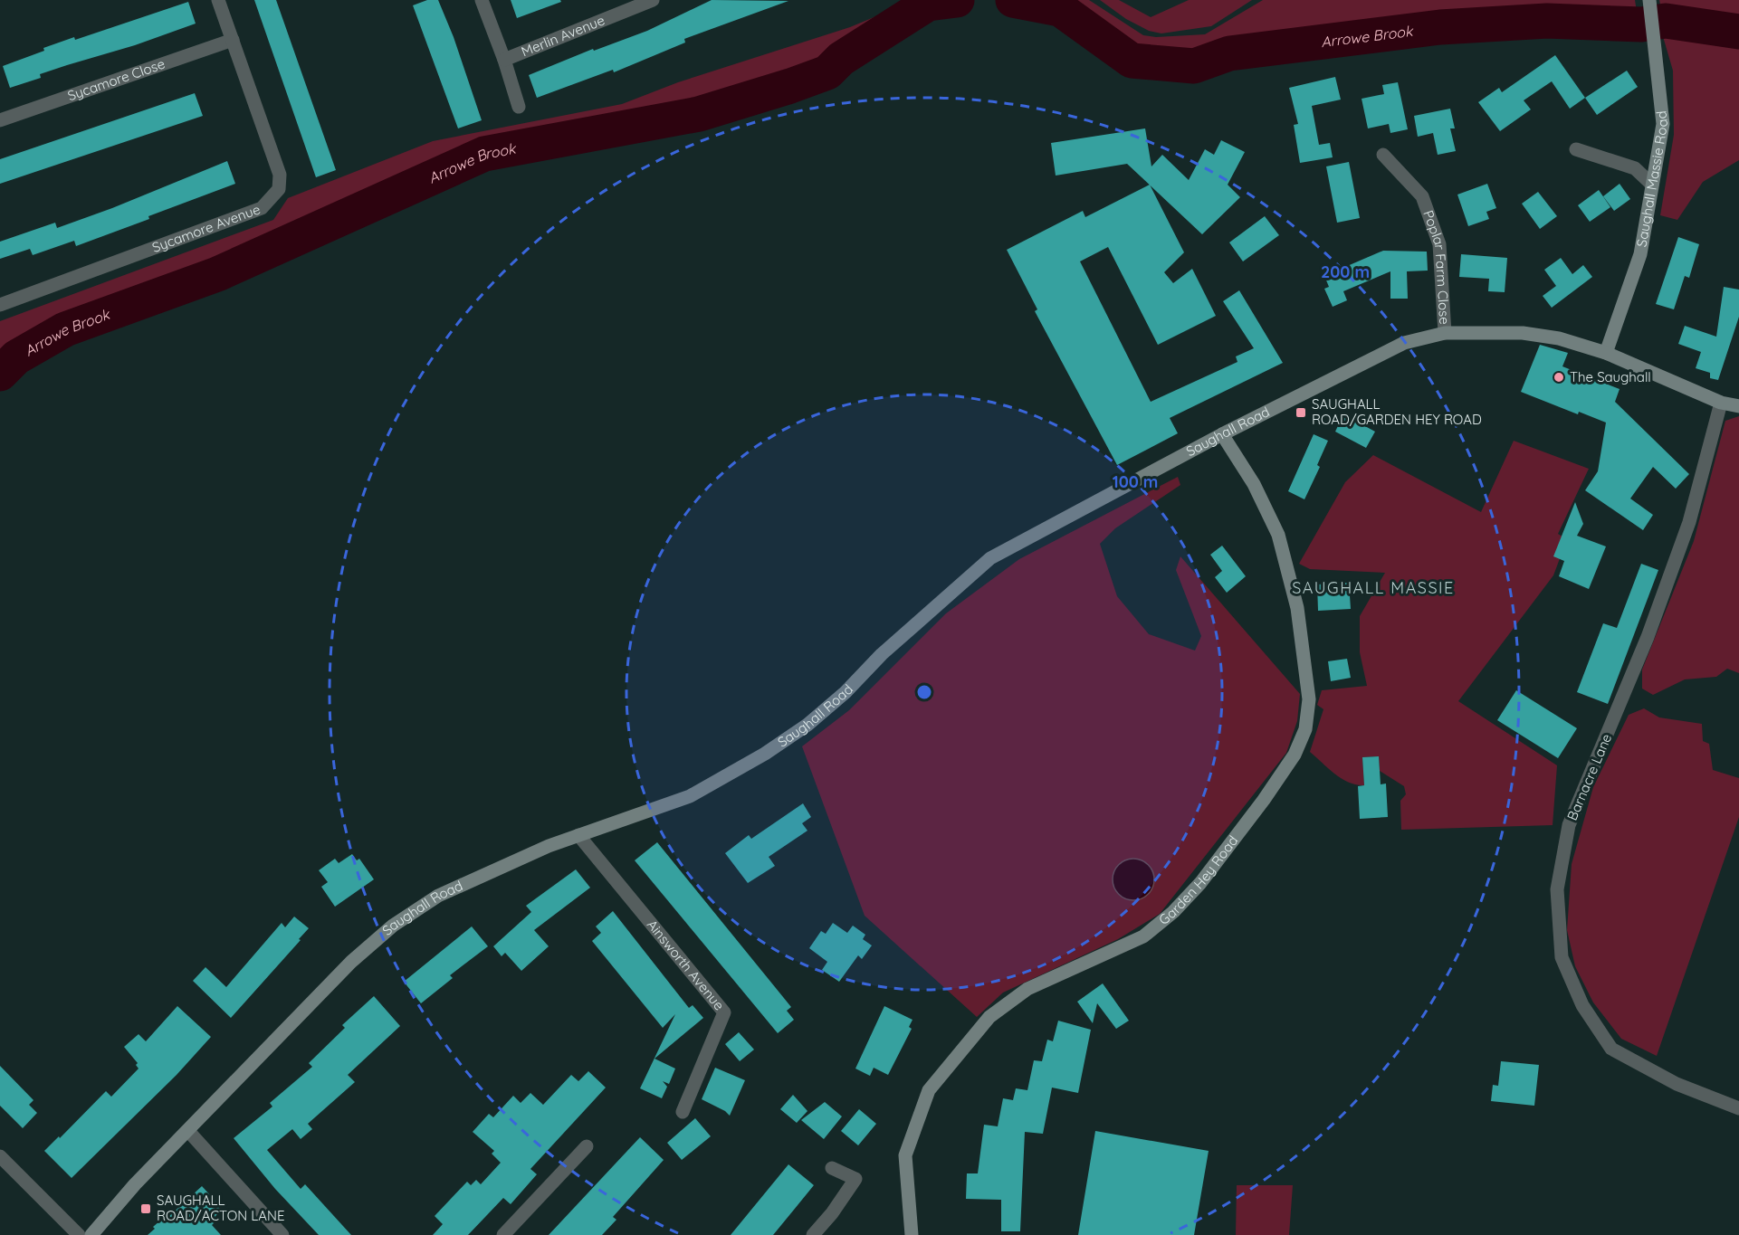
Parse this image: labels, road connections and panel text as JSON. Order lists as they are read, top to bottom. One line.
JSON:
{"streets":{"street":["Merlin Avenue","Sycamore Close","Saughall Massie Road","Sycamore Avenue","Poplar Farm Close","Saughall Road","Barnacre Lane","Garden Hey Road","Ainsworth Avenue"]},"crossings":[["Sycamore Close","Sycamore Avenue"],["Saughall Massie Road","Saughall Road"],["Poplar Farm Close","Saughall Road"],["Saughall Road","Barnacre Lane"],["Saughall Road","Garden Hey Road"],["Saughall Road","Ainsworth Avenue"]],"districts":["SAUGHALL MASSIE"],"water":["Arrowe Brook"],"places":{"other":["The Saughall"],"transit":["SAUGHALL ROAD/GARDEN HEY ROAD","SAUGHALL ROAD/ACTON LANE"]},"rings":["200 m","100 m"]}
